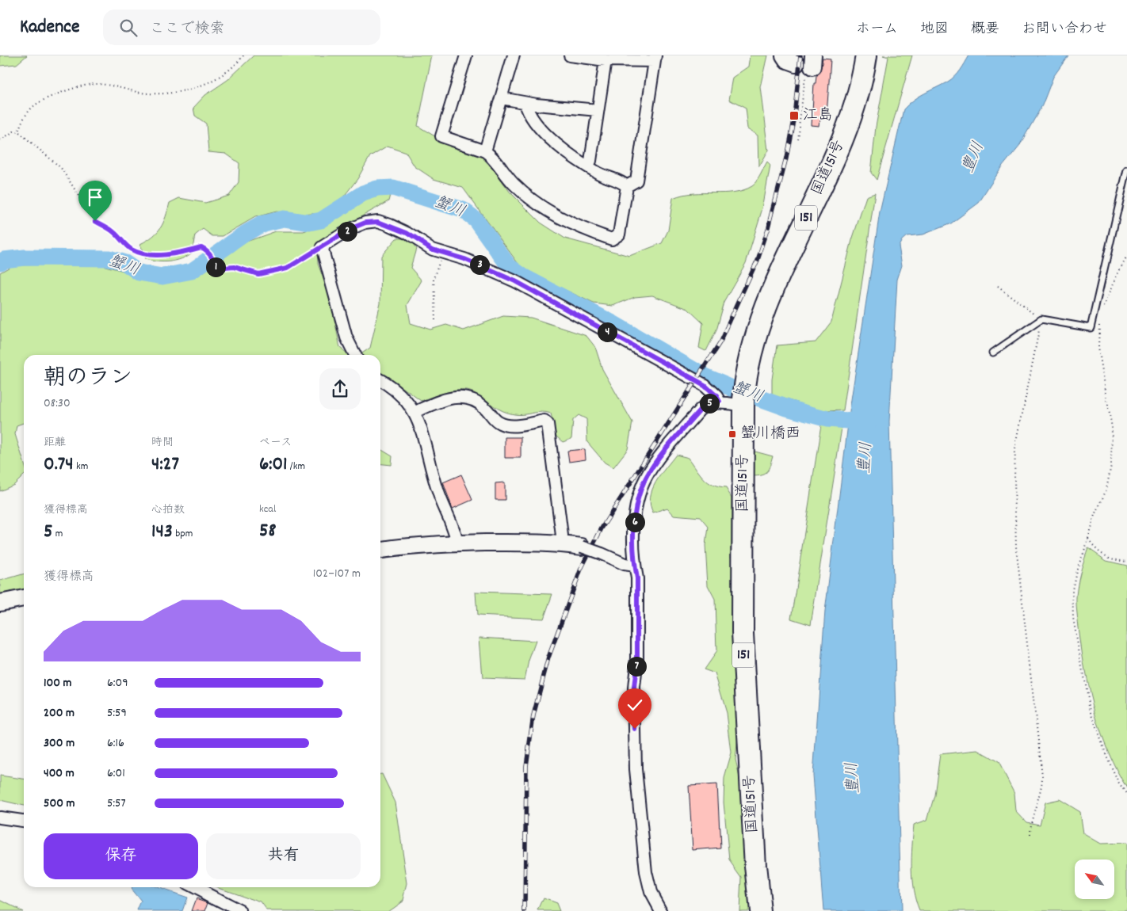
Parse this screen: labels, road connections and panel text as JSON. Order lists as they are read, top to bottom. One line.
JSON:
{"streets":{"highway":["国道151号","151"]},"water":["豊川","蟹川"],"places":{"transit":["江島","蟹川橋西"]},"north":"top left","page":{"header":"Kadence","search":"ここで検索","nav":["ホーム","地図","概要","お問い合わせ"],"pins":["2","3","1","4","5","6","7"],"heading":["朝のラン","08:30"],"stats":[["距離","0.74 km"],["時間","4:27"],["ペース","6:01 /km"],["獲得標高","5 m"],["心拍数","143 bpm"],["kcal","58"]],"chart":["獲得標高","102–107 m"],"list":[{"name":"100 m","note":"6:09"},{"name":"200 m","note":"5:59"},{"name":"300 m","note":"6:16"},{"name":"400 m","note":"6:01"},{"name":"500 m","note":"5:57"}],"buttons":["保存","共有"]}}
